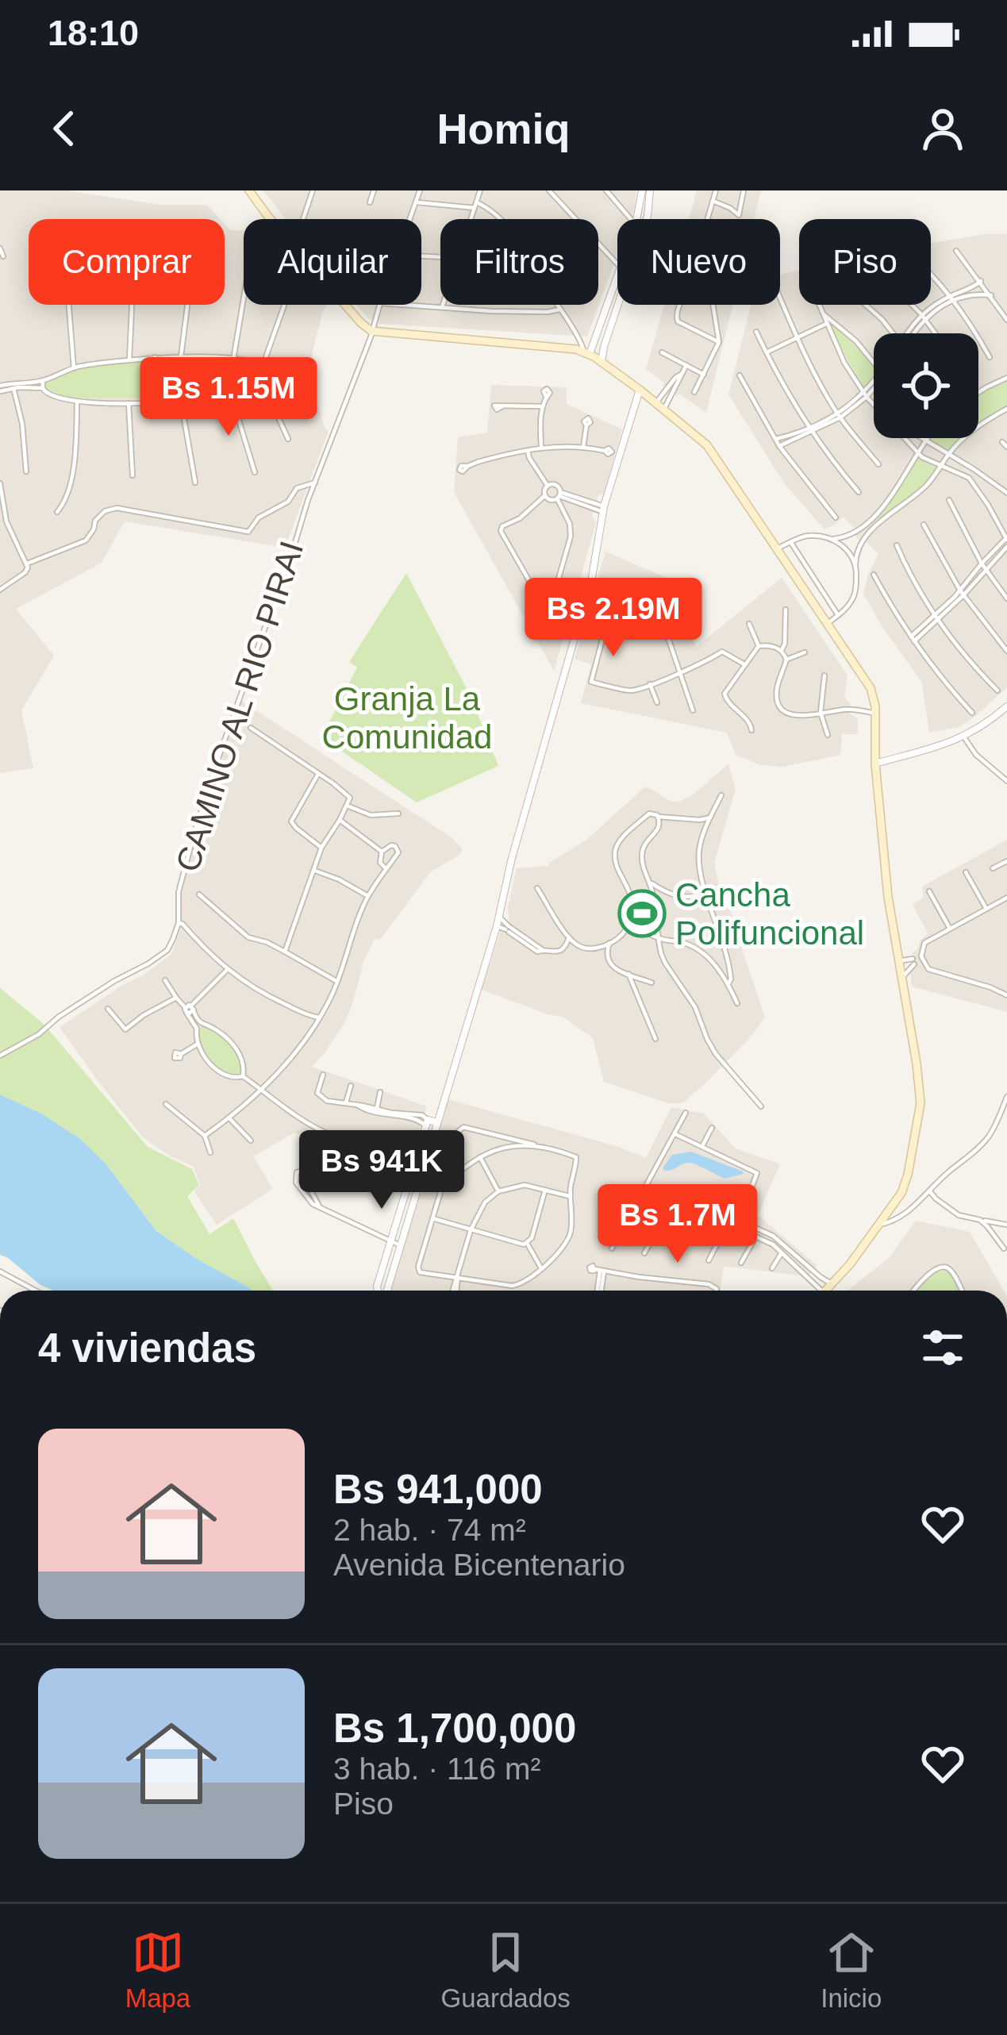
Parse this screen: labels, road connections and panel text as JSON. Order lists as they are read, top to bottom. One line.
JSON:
{"streets":{"street":["CAMINO AL RIO PIRAI"]},"parks":["Granja La Comunidad"],"places":{"sports":["Cancha Polifuncional"]},"page":{"status":"18:10","header":"Homiq","chip":["Comprar","Alquilar","Filtros","Nuevo","Piso"],"price":["Bs 1.15M","Bs 2.19M","Bs 941K","Bs 1.7M"],"heading":"4 viviendas","list":[{"name":"Bs 941,000","note":"2 hab. · 74 m² · Avenida Bicentenario"},{"name":"Bs 1,700,000","note":"3 hab. · 116 m² · Piso"}],"tabs":["Mapa","Guardados","Inicio"]}}
